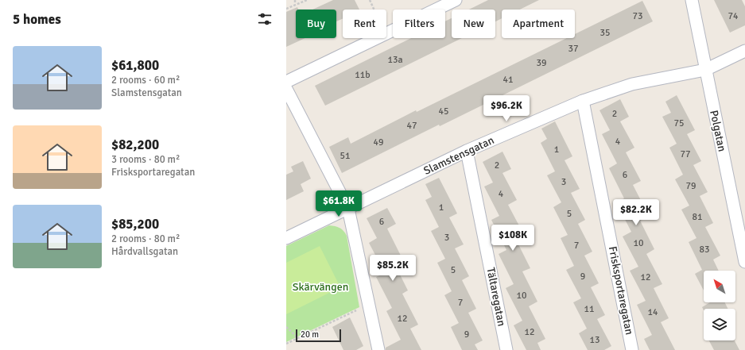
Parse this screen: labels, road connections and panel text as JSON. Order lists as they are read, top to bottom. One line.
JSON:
{"streets":{"street":["Polgatan","Slamstensgatan","Frisksportaregatan","Tältaregatan"]},"crossings":[["Polgatan","Slamstensgatan"],["Slamstensgatan","Frisksportaregatan"],["Slamstensgatan","Tältaregatan"]],"parks":["Skärvängen"],"house_numbers":["73","74","35","37","13a","39","11b","41","45","2","75","47","4","49","1","77","51","2","6","3","79","4","1","5","81","6","3","10","7","83","5","9","12","10","7","11","14","12","12","9","13"],"scale_bar":"20 m","north":"top left","page":{"heading":"5 homes","chip":["Buy","Rent","Filters","New","Apartment"],"list":[{"name":"$61,800","note":"2 rooms · 60 m² · Slamstensgatan"},{"name":"$82,200","note":"3 rooms · 80 m² · Frisksportaregatan"},{"name":"$85,200","note":"2 rooms · 80 m² · Hårdvallsgatan"}],"price":["$96.2K","$61.8K","$82.2K","$108K","$85.2K"],"scale":"20 m"}}
